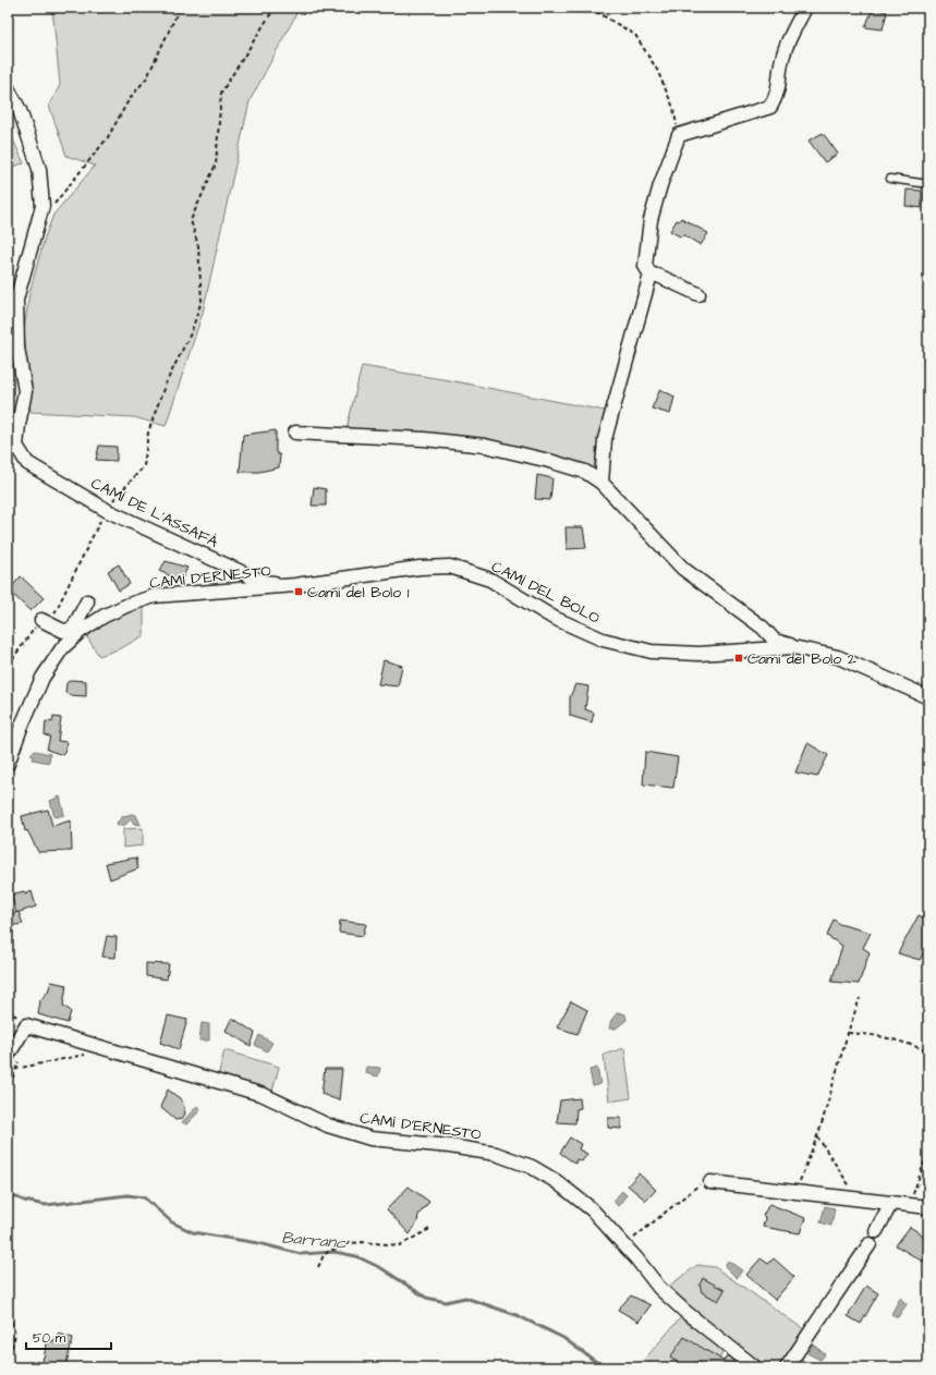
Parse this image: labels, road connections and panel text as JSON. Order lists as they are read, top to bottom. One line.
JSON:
{"streets":{"street":["CAMÍ DE L'ASSAFÀ","CAMÍ D'ERNESTO","CAMÍ DEL BOLO"]},"crossings":[["CAMÍ DE L'ASSAFÀ","CAMÍ D'ERNESTO"],["CAMÍ DE L'ASSAFÀ","CAMÍ DEL BOLO"],["CAMÍ D'ERNESTO","CAMÍ DEL BOLO"]],"water":["Barranc"],"places":{"transit":["Camí del Bolo 1","Camí del Bolo 2"]},"scale_bar":"50 m"}
